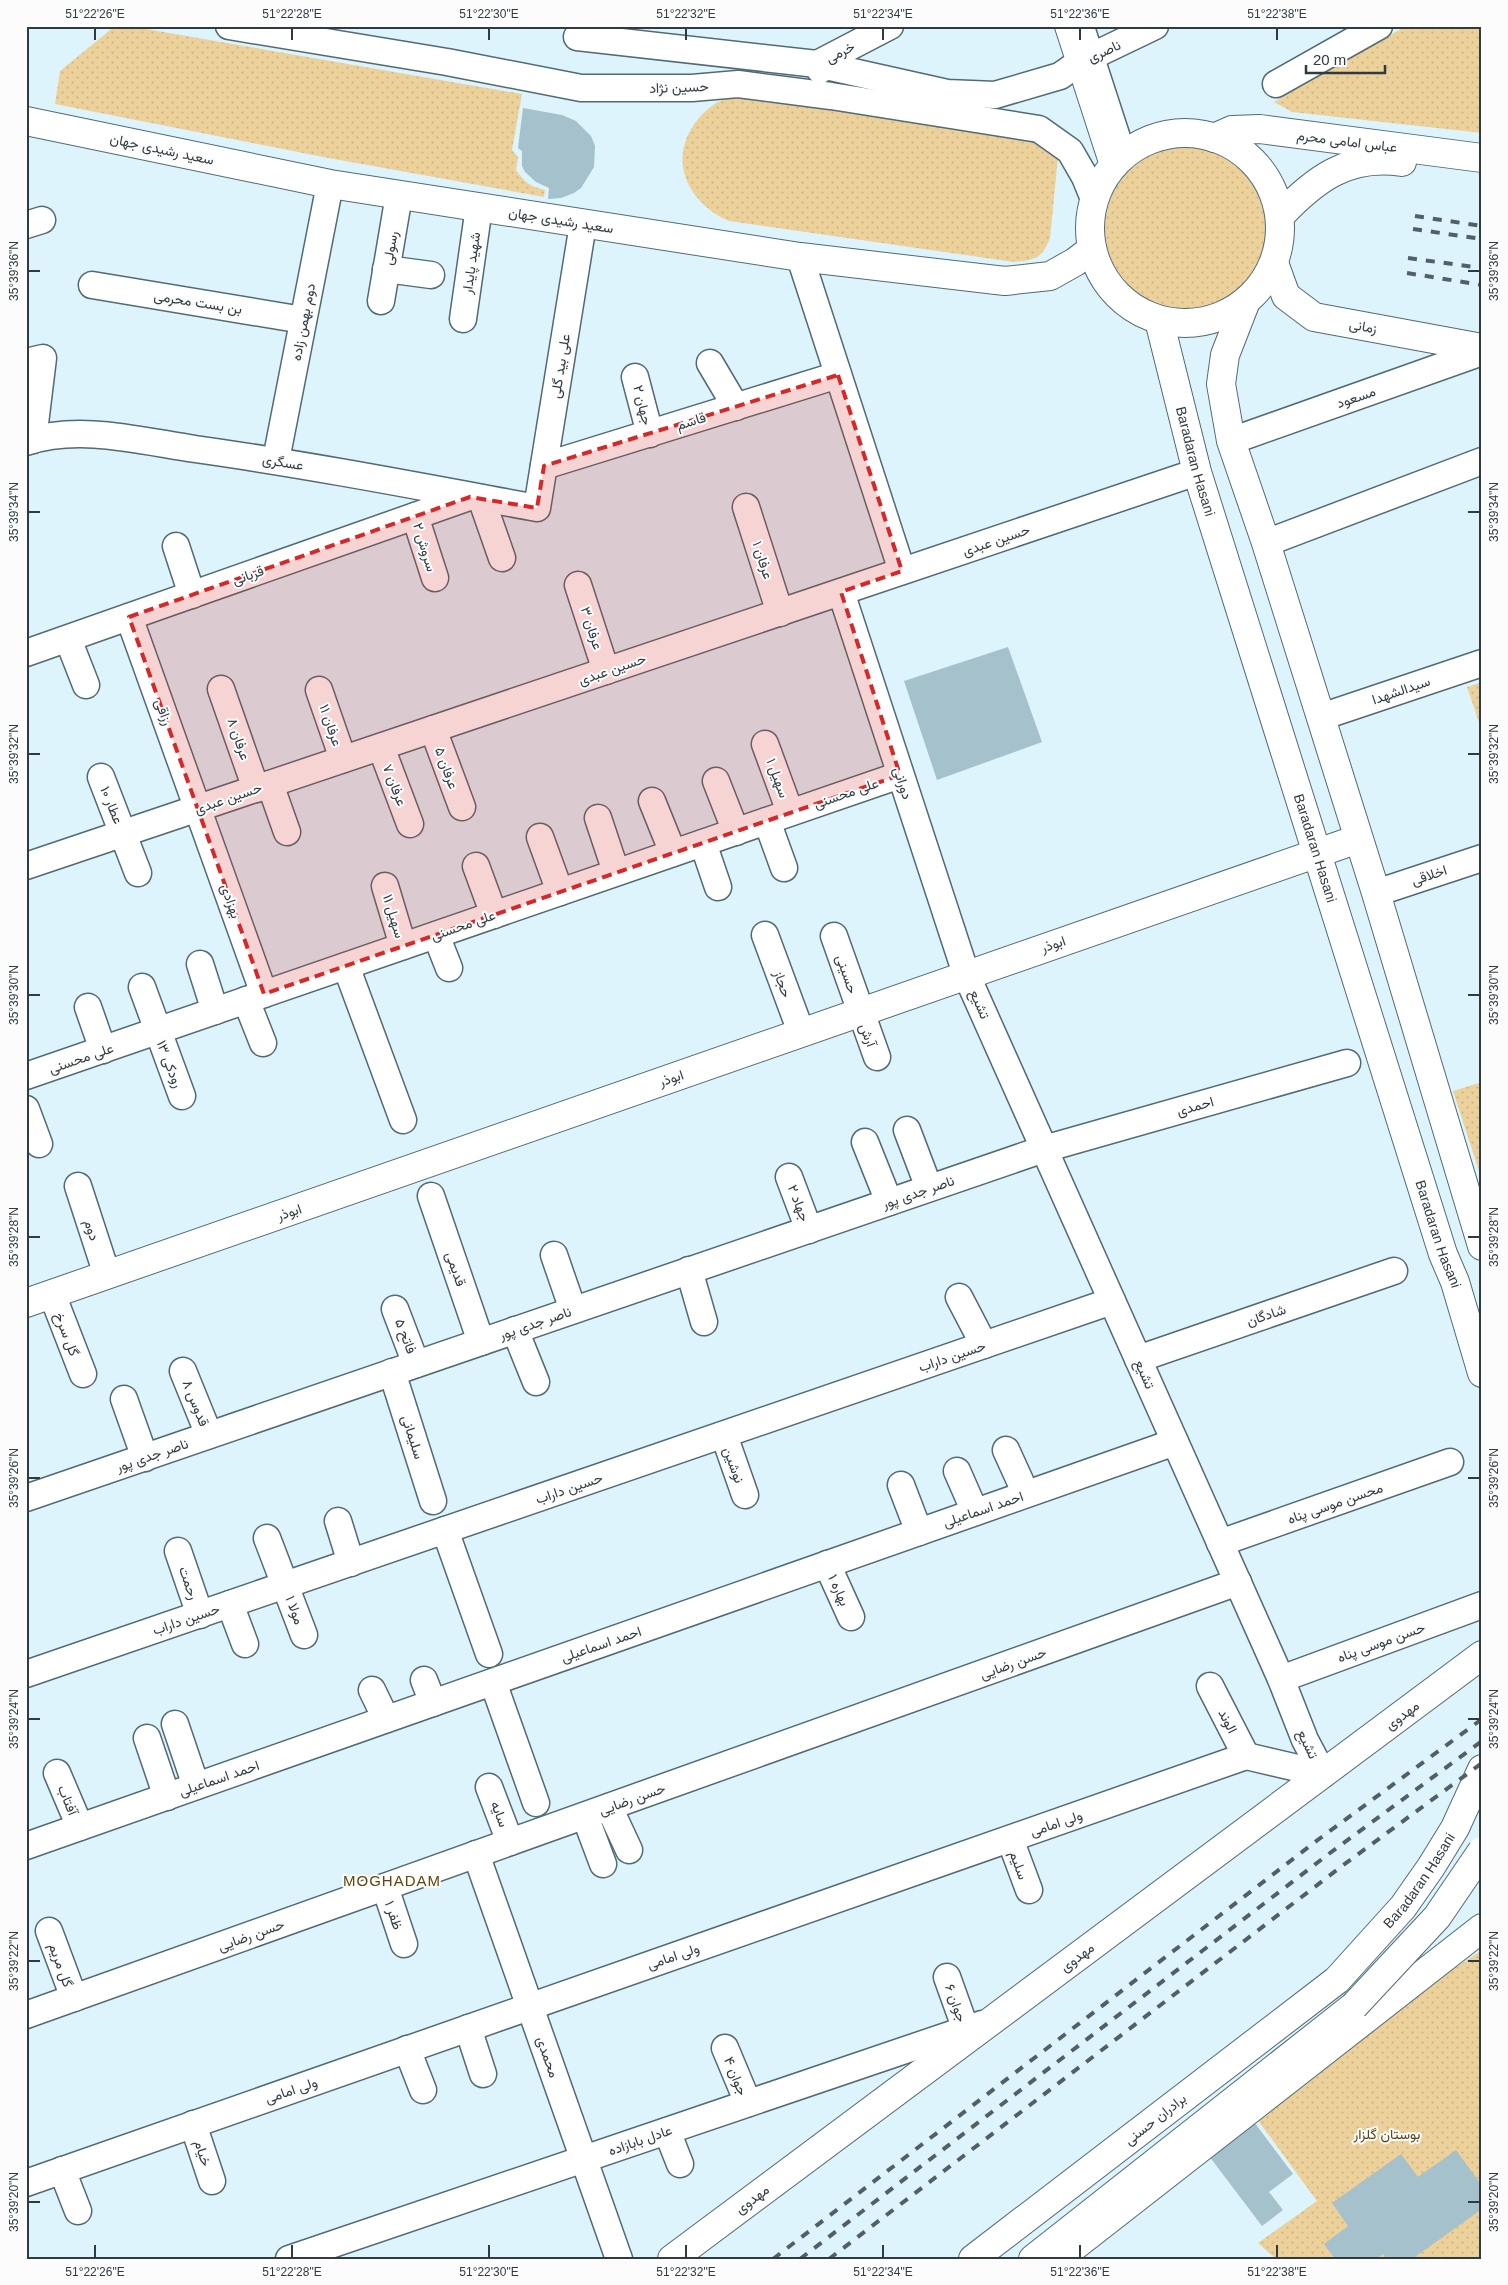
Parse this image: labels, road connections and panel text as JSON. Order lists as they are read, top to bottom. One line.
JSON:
{"streets":{"main road":["عباس امامی محرم","سعید رشیدی جهان","زمانی","Baradaran Hasani","ابوذر","مهدوی","برادران حسنی"],"street":["ناصری","خرمی","حسین نژاد","رسولی","شهید پایدار","بن بست محرمی","دوم بهمن زاده","علی بید گلی","مسعود","جهان ۲","قاسم","عسگری","حسین عبدی","سروش ۲","عرفان ۱","قربانی","عرفان ۳","سیدالشهدا","رزاقی","عرفان ۱۱","عرفان ۸","عرفان ۵","سهیل ۱","دورانی","عرفان ۷","علی محسنی","عطار ۱۰","اخلاقی","بهزادی","سهیل ۱۱","حسینی","حجاز","تشیع","آرش","رودکی ۱۳","احمدی","ناصر جدی پور","جهاد ۲","دوم","قدیمی","شادگان","گل سرخ","فاتح ۵","حسین داراب","قدوس ۸","سلیمانی","نوشین","محسن موسی پناه","احمد اسماعیلی","رحمت","بهاره ۱","مولا ۱","حسن موسی پناه","حسن رضایی","الوند","آفتاب","سایه","ولی امامی","سلیم","ظفر ۱","گل مریم","جوان ۶","محمدی","جوان ۴","عادل بابازاده","خیام"]},"crossings":[["ناصری","خرمی"],["سعید رشیدی جهان","رسولی"],["سعید رشیدی جهان","شهید پایدار"],["سعید رشیدی جهان","دوم بهمن زاده"],["سعید رشیدی جهان","علی بید گلی"],["بن بست محرمی","دوم بهمن زاده"],["دوم بهمن زاده","عسگری"],["علی بید گلی","قاسم"],["علی بید گلی","عسگری"],["جهان ۲","قاسم"],["Baradaran Hasani","حسین عبدی"],["Baradaran Hasani","ابوذر"],["Baradaran Hasani","برادران حسنی"],["عسگری","قربانی"],["حسین عبدی","عرفان ۱"],["حسین عبدی","عرفان ۳"],["حسین عبدی","رزاقی"],["حسین عبدی","عرفان ۱۱"],["حسین عبدی","عرفان ۸"],["حسین عبدی","عرفان ۵"],["حسین عبدی","دورانی"],["حسین عبدی","عرفان ۷"],["حسین عبدی","عطار ۱۰"],["حسین عبدی","بهزادی"],["سروش ۲","قربانی"],["قربانی","رزاقی"],["رزاقی","بهزادی"],["سهیل ۱","علی محسنی"],["دورانی","علی محسنی"],["دورانی","ابوذر"],["دورانی","تشیع"],["علی محسنی","بهزادی"],["علی محسنی","سهیل ۱۱"],["علی محسنی","رودکی ۱۳"],["ابوذر","حسینی"],["ابوذر","حجاز"],["ابوذر","تشیع"],["ابوذر","آرش"],["ابوذر","دوم"],["ابوذر","گل سرخ"],["حسینی","آرش"],["تشیع","احمدی"],["تشیع","ناصر جدی پور"],["تشیع","شادگان"],["تشیع","حسین داراب"],["تشیع","محسن موسی پناه"],["تشیع","احمد اسماعیلی"],["تشیع","حسن موسی پناه"],["تشیع","حسن رضایی"],["تشیع","مهدوی"],["احمدی","ناصر جدی پور"],["ناصر جدی پور","جهاد ۲"],["ناصر جدی پور","قدیمی"],["ناصر جدی پور","فاتح ۵"],["ناصر جدی پور","قدوس ۸"],["ناصر جدی پور","سلیمانی"],["فاتح ۵","سلیمانی"],["حسین داراب","نوشین"],["حسین داراب","رحمت"],["حسین داراب","مولا ۱"],["احمد اسماعیلی","بهاره ۱"],["احمد اسماعیلی","آفتاب"],["حسن رضایی","سایه"],["حسن رضایی","ظفر ۱"],["حسن رضایی","گل مریم"],["حسن رضایی","محمدی"],["مهدوی","جوان ۶"],["مهدوی","عادل بابازاده"],["الوند","ولی امامی"],["ولی امامی","سلیم"],["ولی امامی","محمدی"],["ولی امامی","خیام"],["جوان ۶","عادل بابازاده"],["محمدی","عادل بابازاده"],["جوان ۴","عادل بابازاده"]],"districts":["MOGHADAM"],"parks":["بوستان گلزار"],"scale_bar":"20 m","coordinates":["51°22'26\"E","51°22'28\"E","51°22'30\"E","51°22'32\"E","51°22'34\"E","51°22'36\"E","51°22'38\"E","35°39'36\"N","35°39'34\"N","35°39'32\"N","35°39'30\"N","35°39'28\"N","35°39'26\"N","35°39'24\"N","35°39'22\"N","35°39'20\"N"]}
